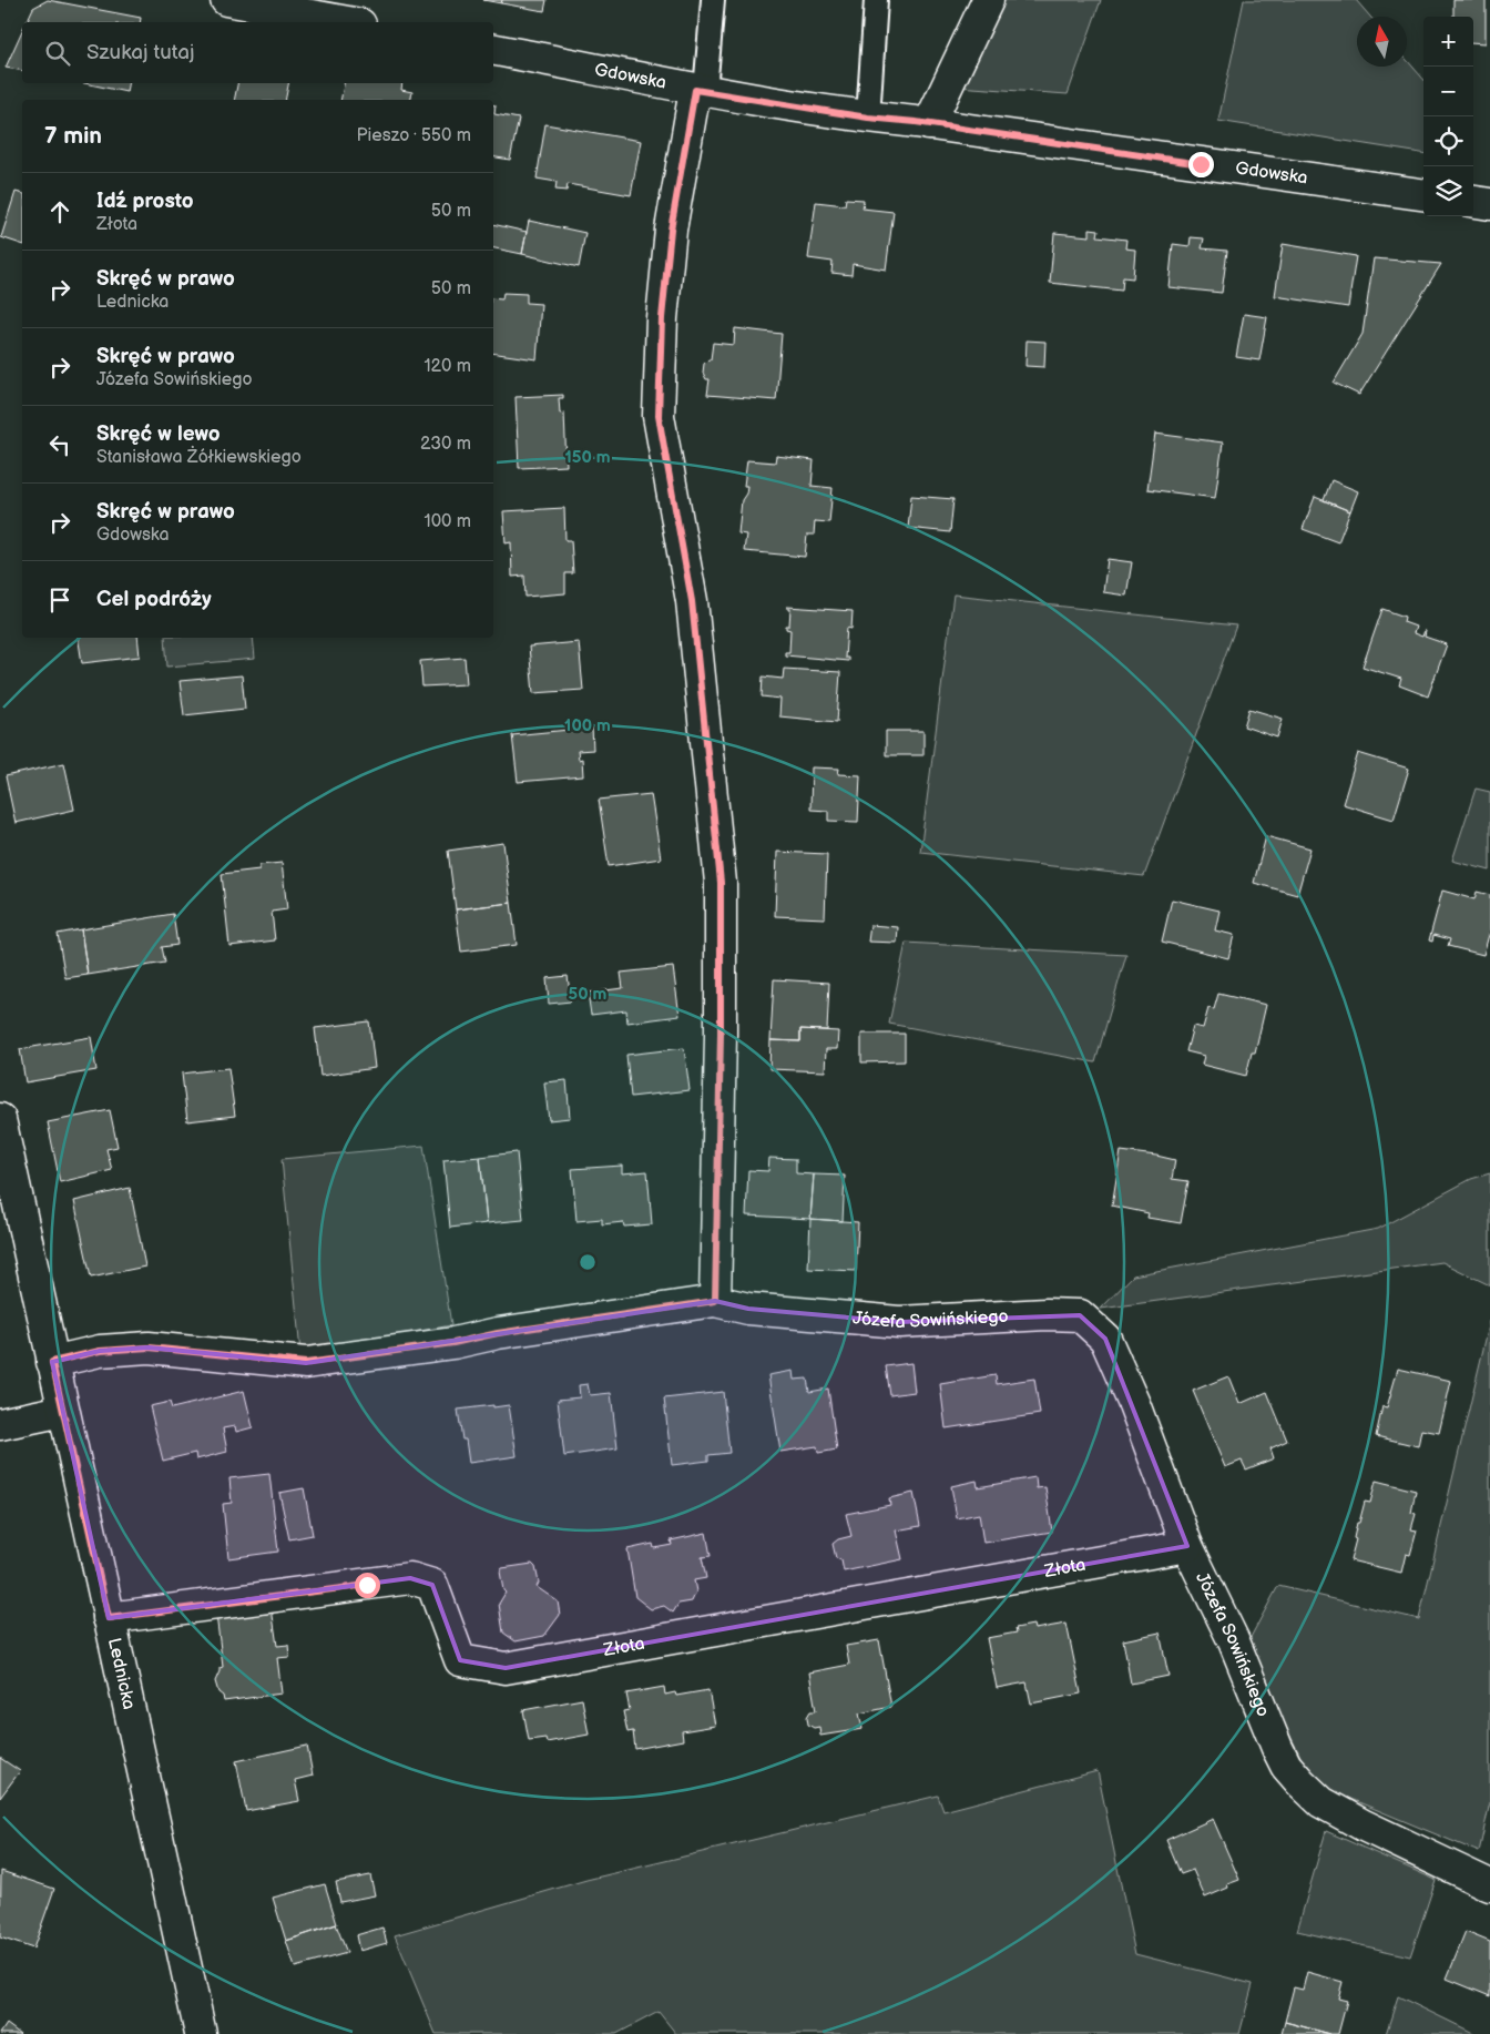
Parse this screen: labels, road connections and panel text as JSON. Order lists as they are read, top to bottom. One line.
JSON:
{"streets":{"street":["Gdowska","Józefa Sowińskiego","Złota","Lednicka"]},"crossings":[["Józefa Sowińskiego","Złota"],["Józefa Sowińskiego","Lednicka"],["Złota","Lednicka"]],"north":"top","page":{"map_buttons":["+","−"],"search":"Szukaj tutaj","heading":["7 min","Pieszo · 550 m"],"list":[["Idź prosto","Złota","50 m"],["Skręć w prawo","Lednicka","50 m"],["Skręć w prawo","Józefa Sowińskiego","120 m"],["Skręć w lewo","Stanisława Żółkiewskiego","230 m"],["Skręć w prawo","Gdowska","100 m"],"Cel podróży"]},"rings":["150 m","100 m","50 m"]}
